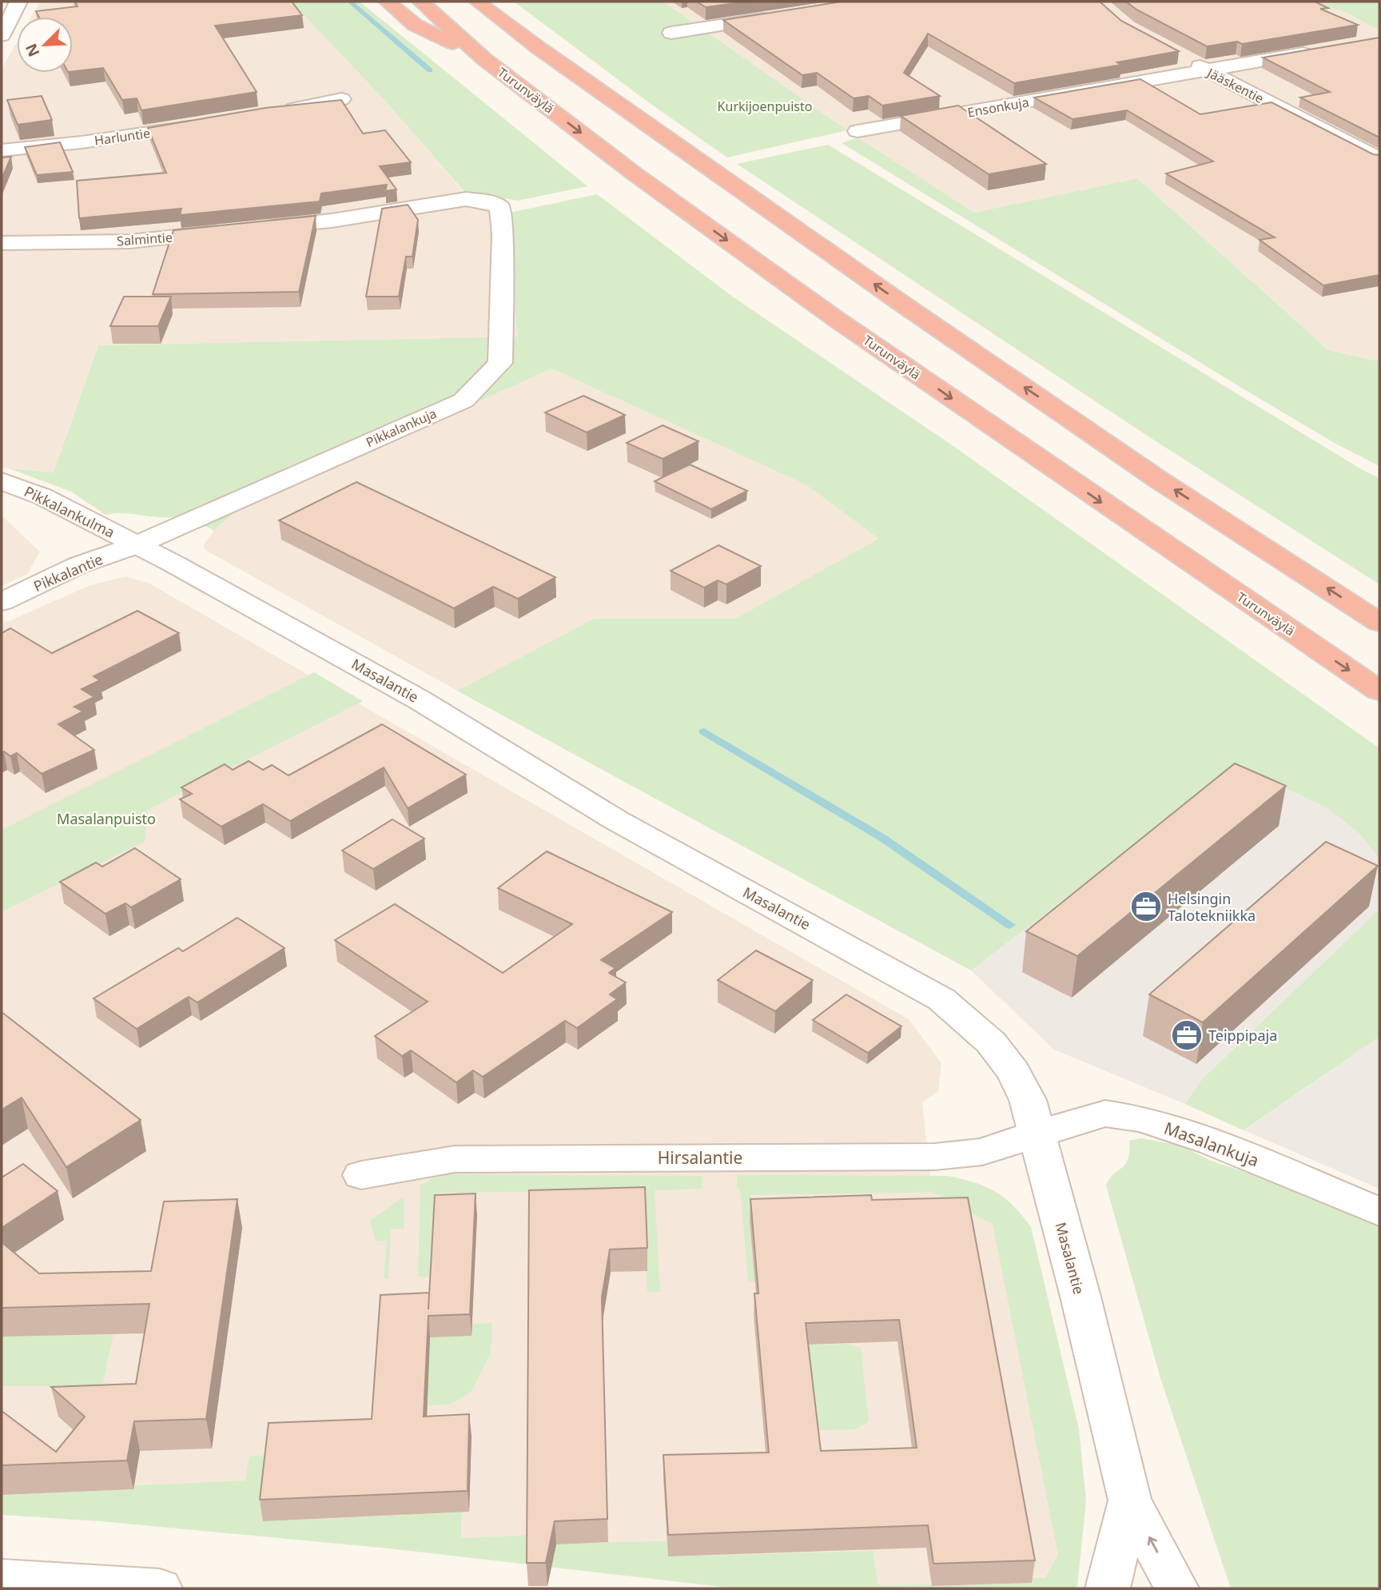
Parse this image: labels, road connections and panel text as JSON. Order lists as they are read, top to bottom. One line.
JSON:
{"streets":{"highway":["Turunväylä"],"street":["Jääskentie","Ensonkuja","Harluntie","Salmintie","Pikkalankuja","Pikkalankulma","Pikkalantie","Masalantie","Masalankuja","Hirsalantie"]},"crossings":[["Jääskentie","Ensonkuja"],["Pikkalankuja","Pikkalankulma"],["Pikkalankuja","Pikkalantie"],["Pikkalankuja","Masalantie"],["Pikkalankulma","Pikkalantie"],["Pikkalankulma","Masalantie"],["Pikkalantie","Masalantie"],["Masalantie","Masalankuja"],["Masalantie","Hirsalantie"],["Masalankuja","Hirsalantie"]],"parks":["Kurkijoenpuisto","Masalanpuisto"],"places":{"office":["Helsingin Talotekniikka","Teippipaja"]},"north":"bottom left"}
